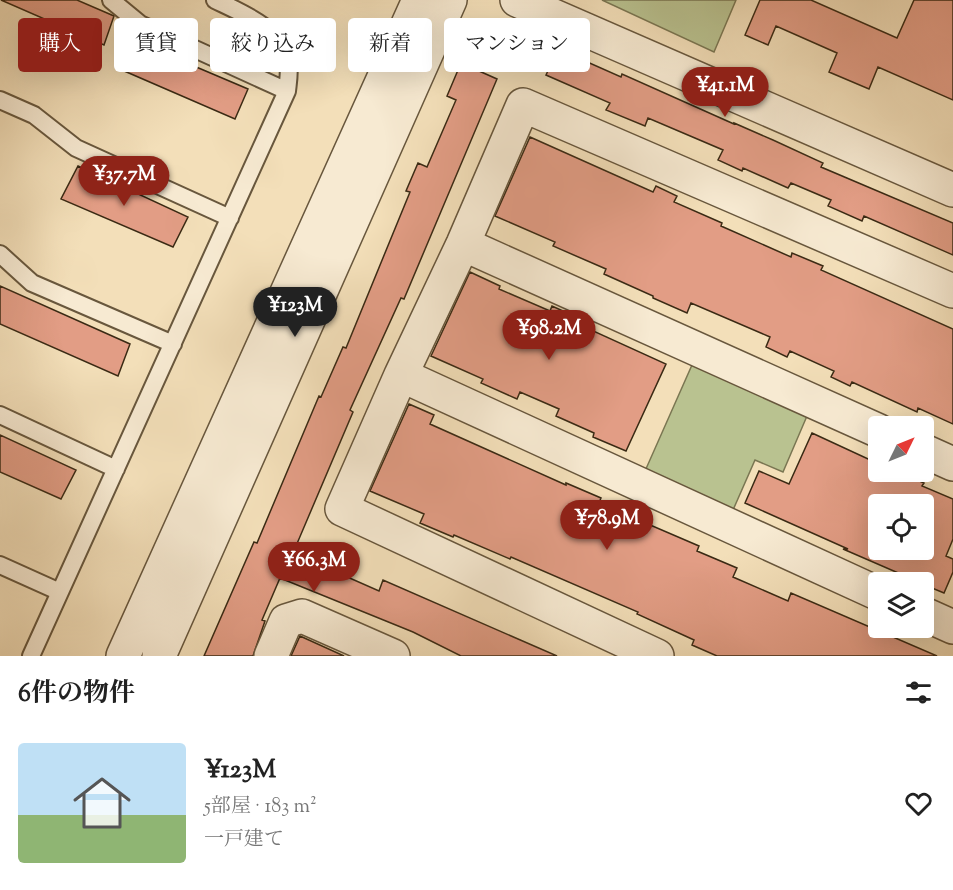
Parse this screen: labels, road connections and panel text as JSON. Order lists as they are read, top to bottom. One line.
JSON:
{"north":"top right","page":{"chip":["購入","賃貸","絞り込み","新着","マンション"],"price":["¥41.1M","¥37.7M","¥123M","¥98.2M","¥78.9M","¥66.3M"],"heading":"6件の物件","list":[{"name":"¥123M","note":"5部屋 · 183 m² · 一戸建て"}]}}
